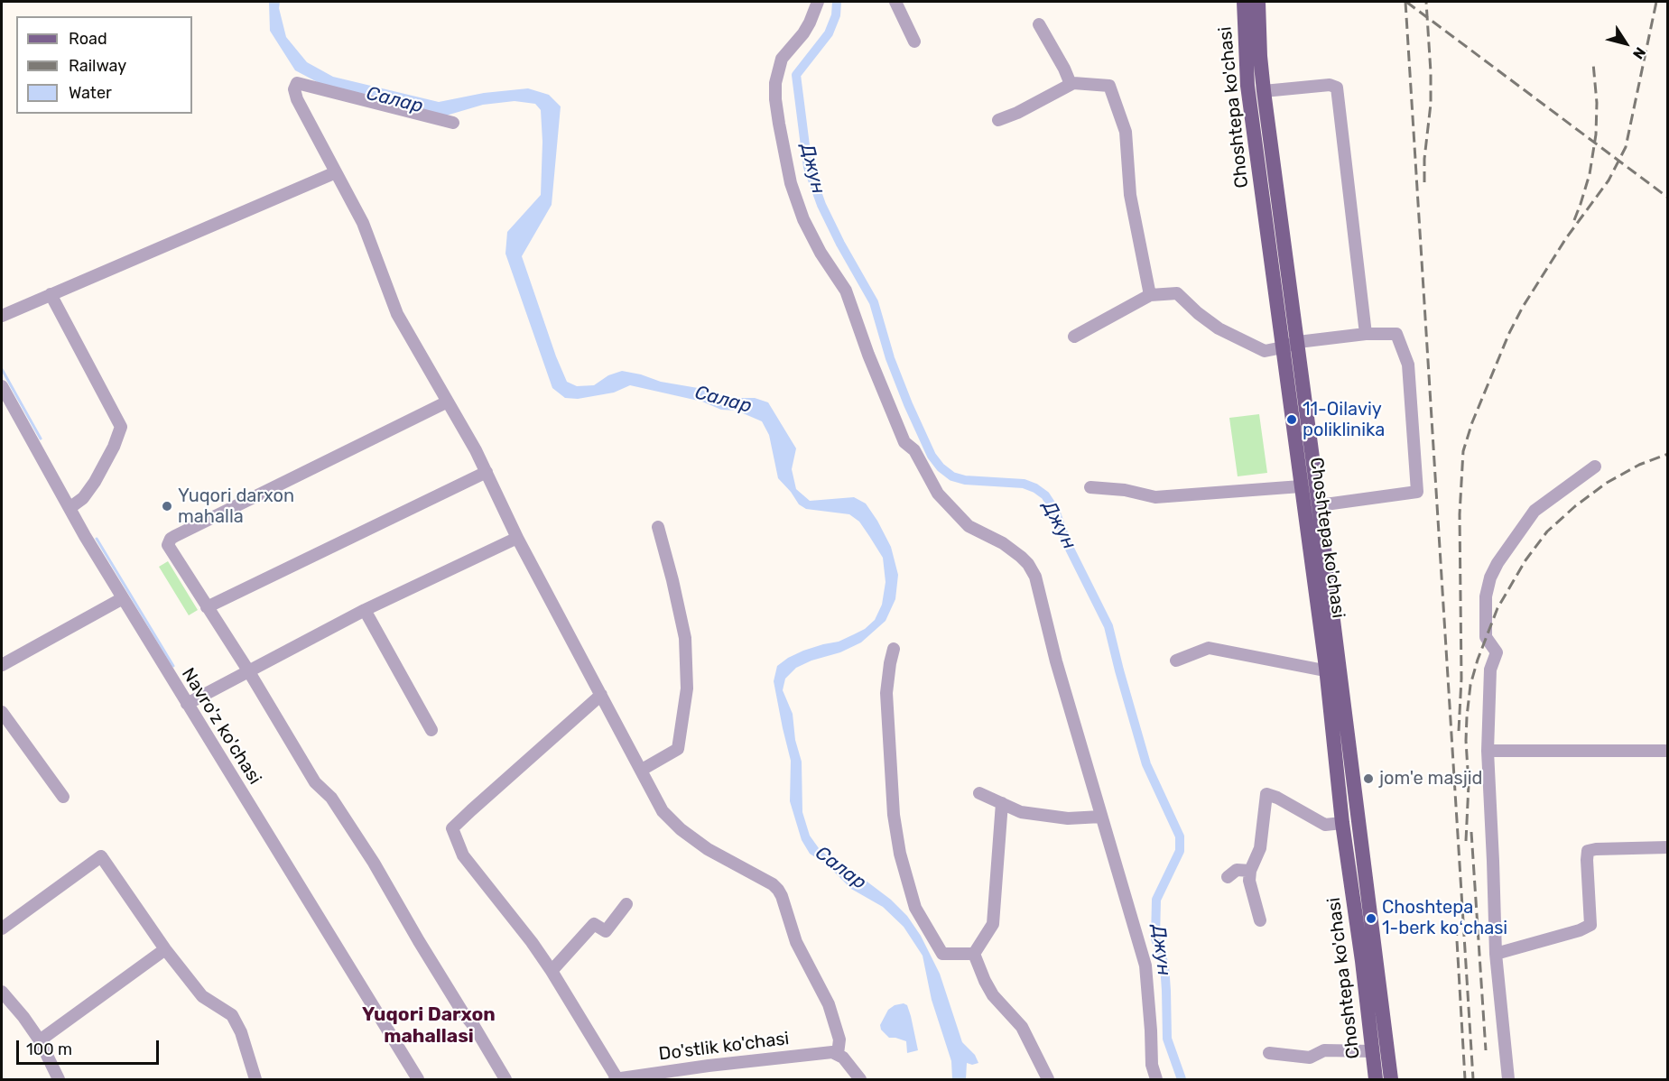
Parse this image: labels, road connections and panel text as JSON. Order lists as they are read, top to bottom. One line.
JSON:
{"streets":{"main road":["Choshtepa ko'chasi"],"street":["Navro'z ko'chasi","Do'stlik ko'chasi"]},"districts":["Yuqori Darxon mahallasi"],"water":["Салар","Джун"],"places":["11-Oilaviy poliklinika","Yuqori darxon mahalla","jom'e masjid","Choshtepa 1-berk koʻchasi"],"legend":["Road","Railway","Water"],"scale_bar":"100 m","north":"bottom right"}
